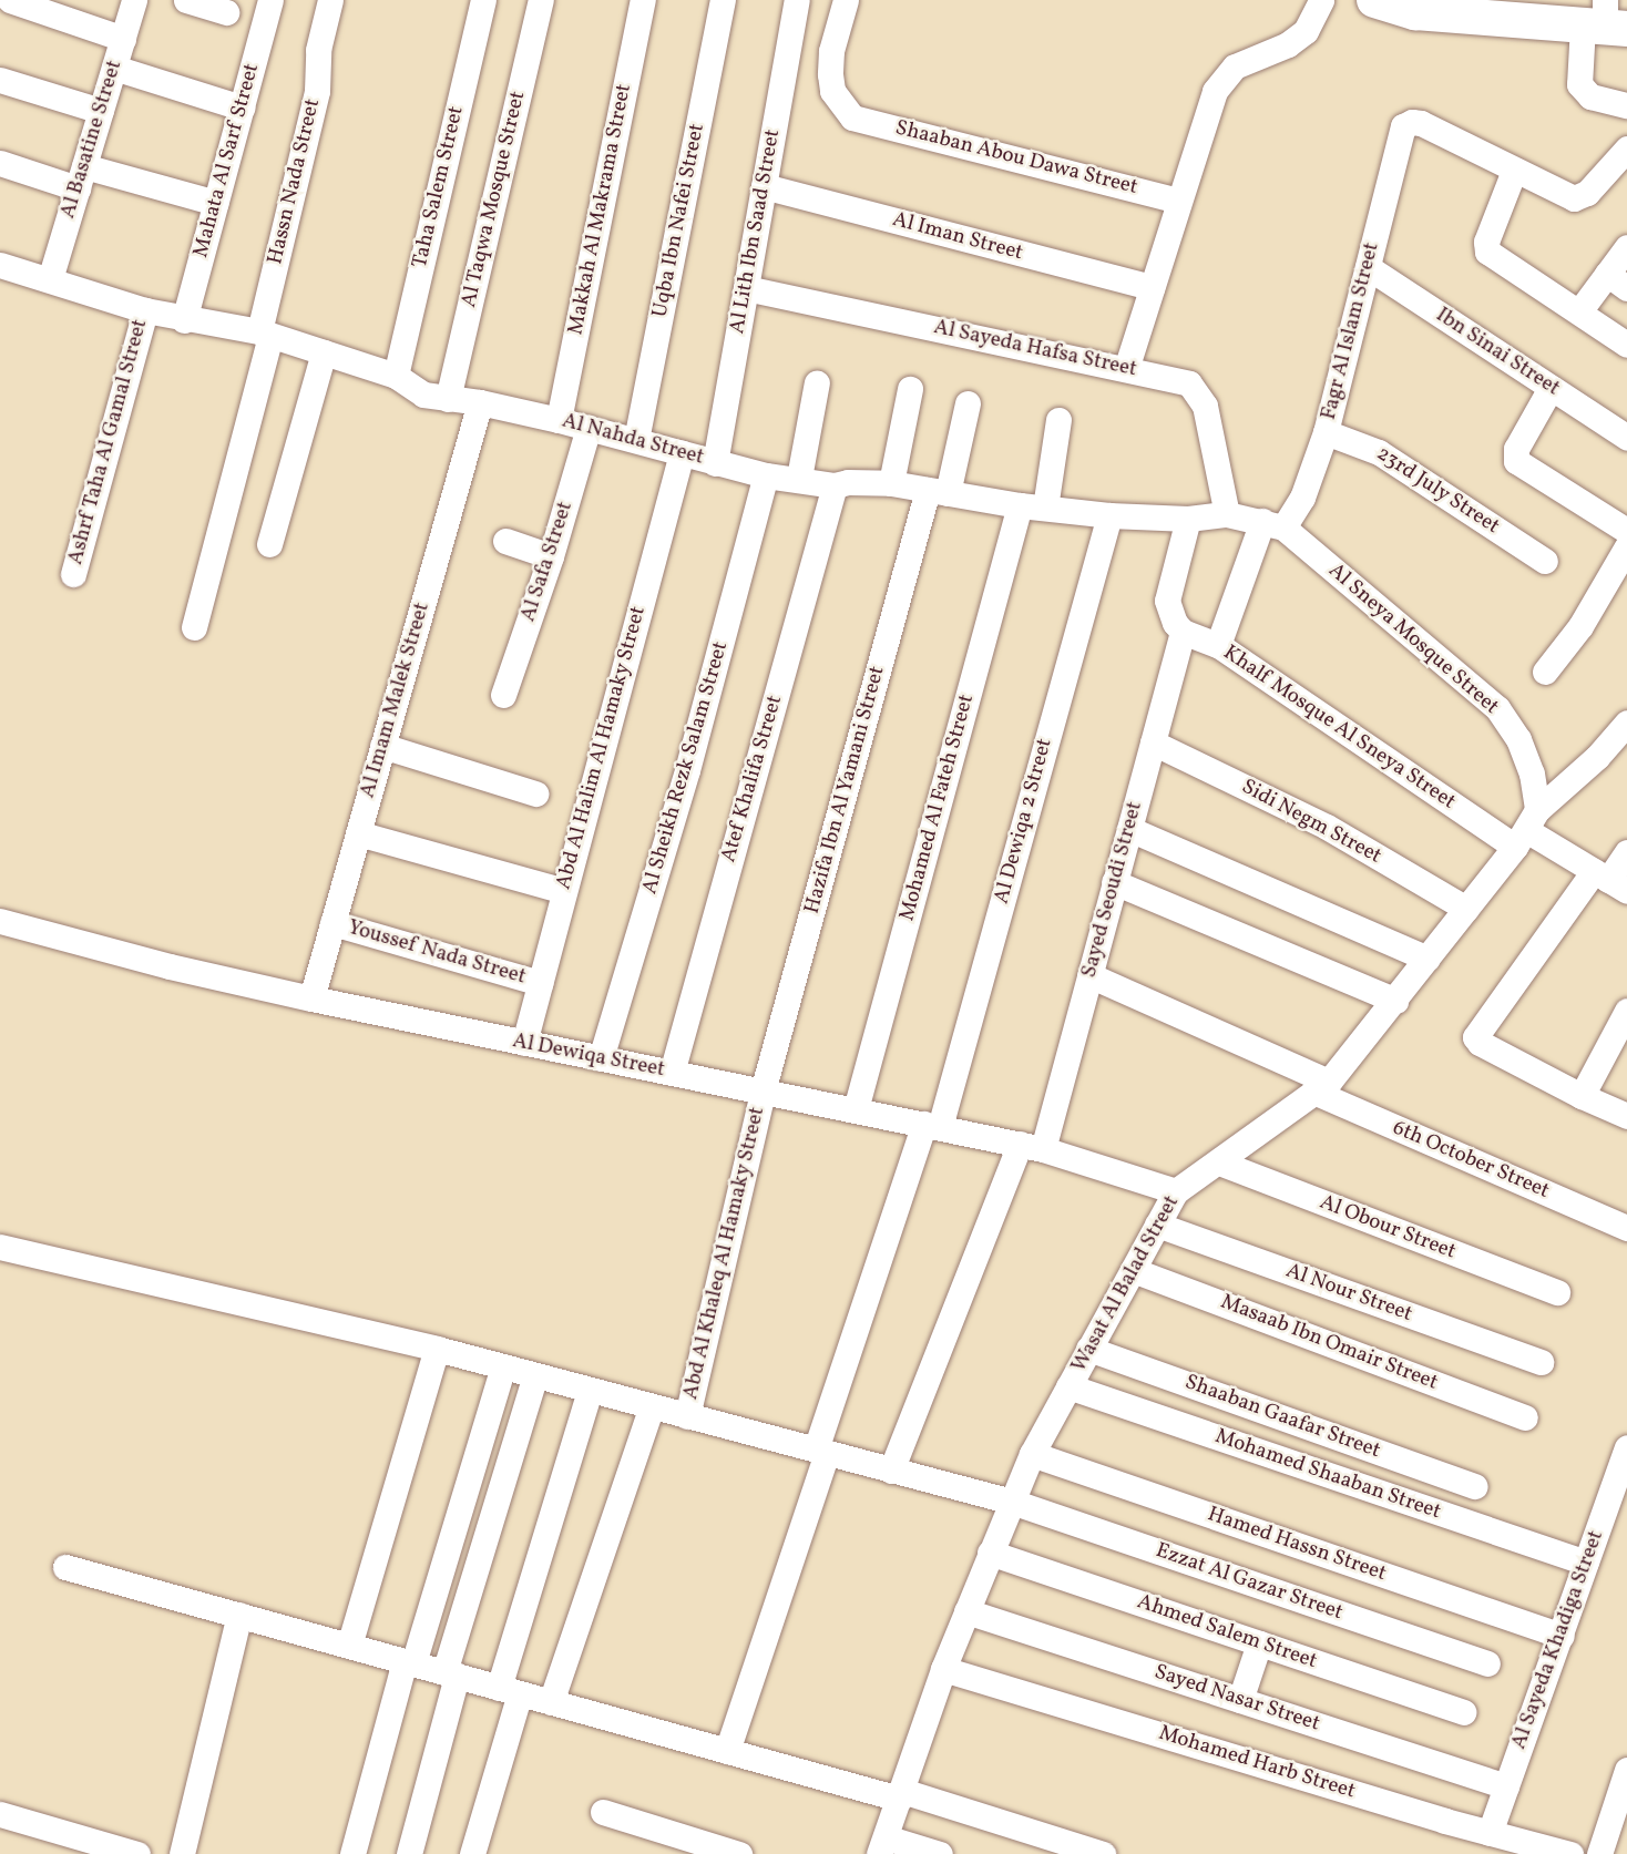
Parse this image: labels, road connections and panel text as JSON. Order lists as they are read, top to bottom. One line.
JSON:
{"streets":{"street":["Al Basatine Street","Shaaban Abou Dawa Street","Mahata Al Sarf Street","Hassn Nada Street","Taha Salem Street","Al Taqwa Mosque Street","Makkah Al Makrama Street","Uqba Ibn Nafei Street","Al Lith Ibn Saad Street","Al Iman Street","Fagr Al Islam Street","Al Sayeda Hafsa Street","Ibn Sinai Street","Al Nahda Street","Ashrf Taha Al Gamal Street","23rd July Street","Al Safa Street","Al Sneya Mosque Street","Al Imam Malek Street","Khalf Mosque Al Sneya Street","Abd Al Halim Al Hamaky Street","Al Sheikh Rezk Salam Street","Atef Khalifa Street","Hazifa Ibn Al Yamani Street","Mohamed Al Fateh Street","Al Dewiqa 2 Street","Sidi Negm Street","Sayed Seoudi Street","Youssef Nada Street","Al Dewiqa Street","6th October Street","Al Obour Street","Abd Al Khaleq Al Hamaky Street","Wasat Al Balad Street","Al Nour Street","Masaab Ibn Omair Street","Shaaban Gaafar Street","Mohamed Shaaban Street","Hamed Hassn Street","Ezzat Al Gazar Street","Ahmed Salem Street","Al Sayeda Khadiga Street","Sayed Nasar Street","Mohamed Harb Street"]},"crossings":[["Al Basatine Street","Al Nahda Street"],["Mahata Al Sarf Street","Al Nahda Street"],["Hassn Nada Street","Al Nahda Street"],["Taha Salem Street","Al Nahda Street"],["Al Taqwa Mosque Street","Al Nahda Street"],["Makkah Al Makrama Street","Al Nahda Street"],["Uqba Ibn Nafei Street","Al Nahda Street"],["Al Lith Ibn Saad Street","Al Iman Street"],["Al Lith Ibn Saad Street","Al Sayeda Hafsa Street"],["Al Lith Ibn Saad Street","Al Nahda Street"],["Fagr Al Islam Street","Ibn Sinai Street"],["Fagr Al Islam Street","Al Nahda Street"],["Fagr Al Islam Street","23rd July Street"],["Fagr Al Islam Street","Al Sneya Mosque Street"],["Fagr Al Islam Street","Khalf Mosque Al Sneya Street"],["Al Sayeda Hafsa Street","Al Nahda Street"],["Al Nahda Street","Ashrf Taha Al Gamal Street"],["Al Nahda Street","Al Safa Street"],["Al Nahda Street","Al Sneya Mosque Street"],["Al Nahda Street","Al Imam Malek Street"],["Al Nahda Street","Abd Al Halim Al Hamaky Street"],["Al Nahda Street","Al Sheikh Rezk Salam Street"],["Al Nahda Street","Atef Khalifa Street"],["Al Nahda Street","Hazifa Ibn Al Yamani Street"],["Al Nahda Street","Mohamed Al Fateh Street"],["Al Nahda Street","Al Dewiqa 2 Street"],["Al Sneya Mosque Street","Khalf Mosque Al Sneya Street"],["Al Sneya Mosque Street","Wasat Al Balad Street"],["Al Imam Malek Street","Youssef Nada Street"],["Al Imam Malek Street","Al Dewiqa Street"],["Khalf Mosque Al Sneya Street","Sayed Seoudi Street"],["Khalf Mosque Al Sneya Street","Wasat Al Balad Street"],["Abd Al Halim Al Hamaky Street","Youssef Nada Street"],["Abd Al Halim Al Hamaky Street","Al Dewiqa Street"],["Al Sheikh Rezk Salam Street","Al Dewiqa Street"],["Atef Khalifa Street","Al Dewiqa Street"],["Hazifa Ibn Al Yamani Street","Al Dewiqa Street"],["Hazifa Ibn Al Yamani Street","Abd Al Khaleq Al Hamaky Street"],["Mohamed Al Fateh Street","Al Dewiqa Street"],["Al Dewiqa 2 Street","Al Dewiqa Street"],["Al Dewiqa 2 Street","Ezzat Al Gazar Street"],["Sidi Negm Street","Sayed Seoudi Street"],["Sidi Negm Street","Wasat Al Balad Street"],["Sayed Seoudi Street","Al Dewiqa Street"],["Sayed Seoudi Street","6th October Street"],["Sayed Seoudi Street","Ezzat Al Gazar Street"],["Al Dewiqa Street","Abd Al Khaleq Al Hamaky Street"],["Al Dewiqa Street","Wasat Al Balad Street"],["6th October Street","Wasat Al Balad Street"],["Al Obour Street","Wasat Al Balad Street"],["Abd Al Khaleq Al Hamaky Street","Ezzat Al Gazar Street"],["Wasat Al Balad Street","Al Nour Street"],["Wasat Al Balad Street","Masaab Ibn Omair Street"],["Wasat Al Balad Street","Shaaban Gaafar Street"],["Wasat Al Balad Street","Mohamed Shaaban Street"],["Wasat Al Balad Street","Hamed Hassn Street"],["Wasat Al Balad Street","Ezzat Al Gazar Street"],["Wasat Al Balad Street","Ahmed Salem Street"],["Wasat Al Balad Street","Sayed Nasar Street"],["Wasat Al Balad Street","Mohamed Harb Street"],["Mohamed Shaaban Street","Al Sayeda Khadiga Street"],["Hamed Hassn Street","Al Sayeda Khadiga Street"],["Al Sayeda Khadiga Street","Sayed Nasar Street"],["Al Sayeda Khadiga Street","Mohamed Harb Street"]]}
